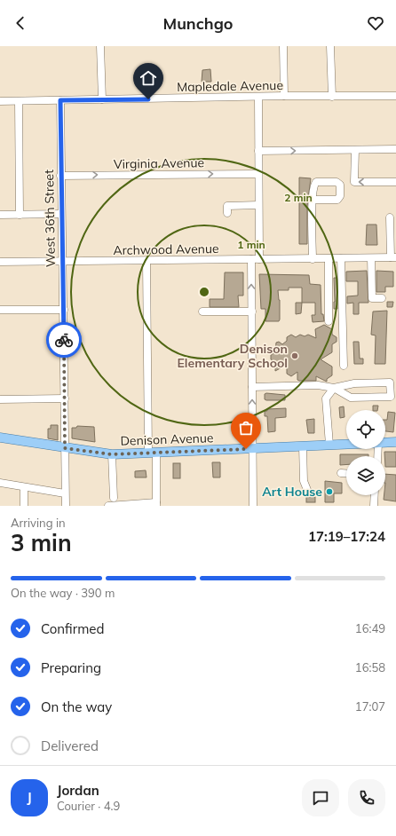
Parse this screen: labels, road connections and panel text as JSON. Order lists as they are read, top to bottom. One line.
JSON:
{"streets":{"main road":["Denison Avenue"],"street":["Mapledale Avenue","Virginia Avenue","West 36th Street","Archwood Avenue"]},"crossings":[["Mapledale Avenue","West 36th Street"],["Virginia Avenue","West 36th Street"],["West 36th Street","Archwood Avenue"],["West 36th Street","Denison Avenue"]],"one_way":["Virginia Avenue"],"places":["Denison Elementary School","Art House"],"page":{"header":"Munchgo","heading":["3 min","Arriving in","17:19–17:24"],"panel":["Jordan","Courier · 4.9"],"bar":"On the way · 390 m","list":[["Confirmed","16:49"],["Preparing","16:58"],["On the way","17:07"],"Delivered"],"round":"J"},"rings":["2 min","1 min"]}
